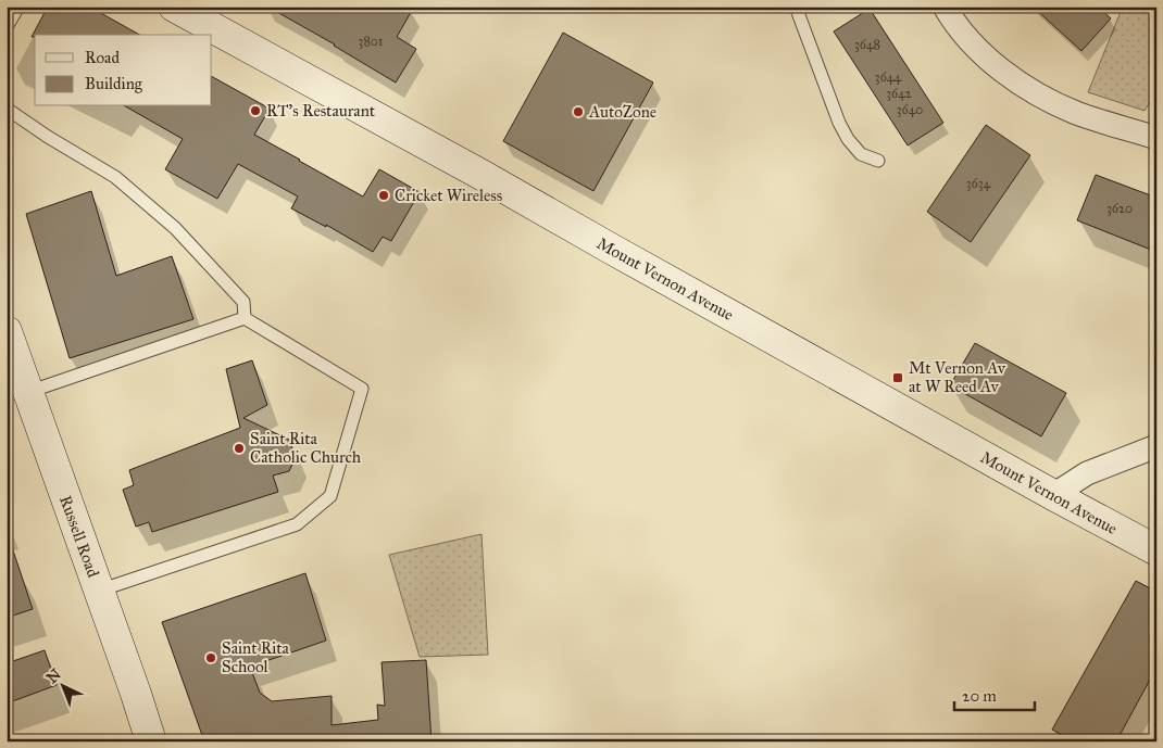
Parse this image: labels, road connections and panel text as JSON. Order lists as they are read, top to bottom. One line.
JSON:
{"streets":{"main road":["Mount Vernon Avenue","Russell Road"]},"places":{"other":["RT's Restaurant","AutoZone","Cricket Wireless","Saint Rita Catholic Church","Saint Rita School"],"transit":["Mt Vernon Av at W Reed Av"]},"house_numbers":["3801","3648","3644","3642","3640","3634","3620"],"legend":["Road","Building"],"scale_bar":"20 m","north":"top left"}
